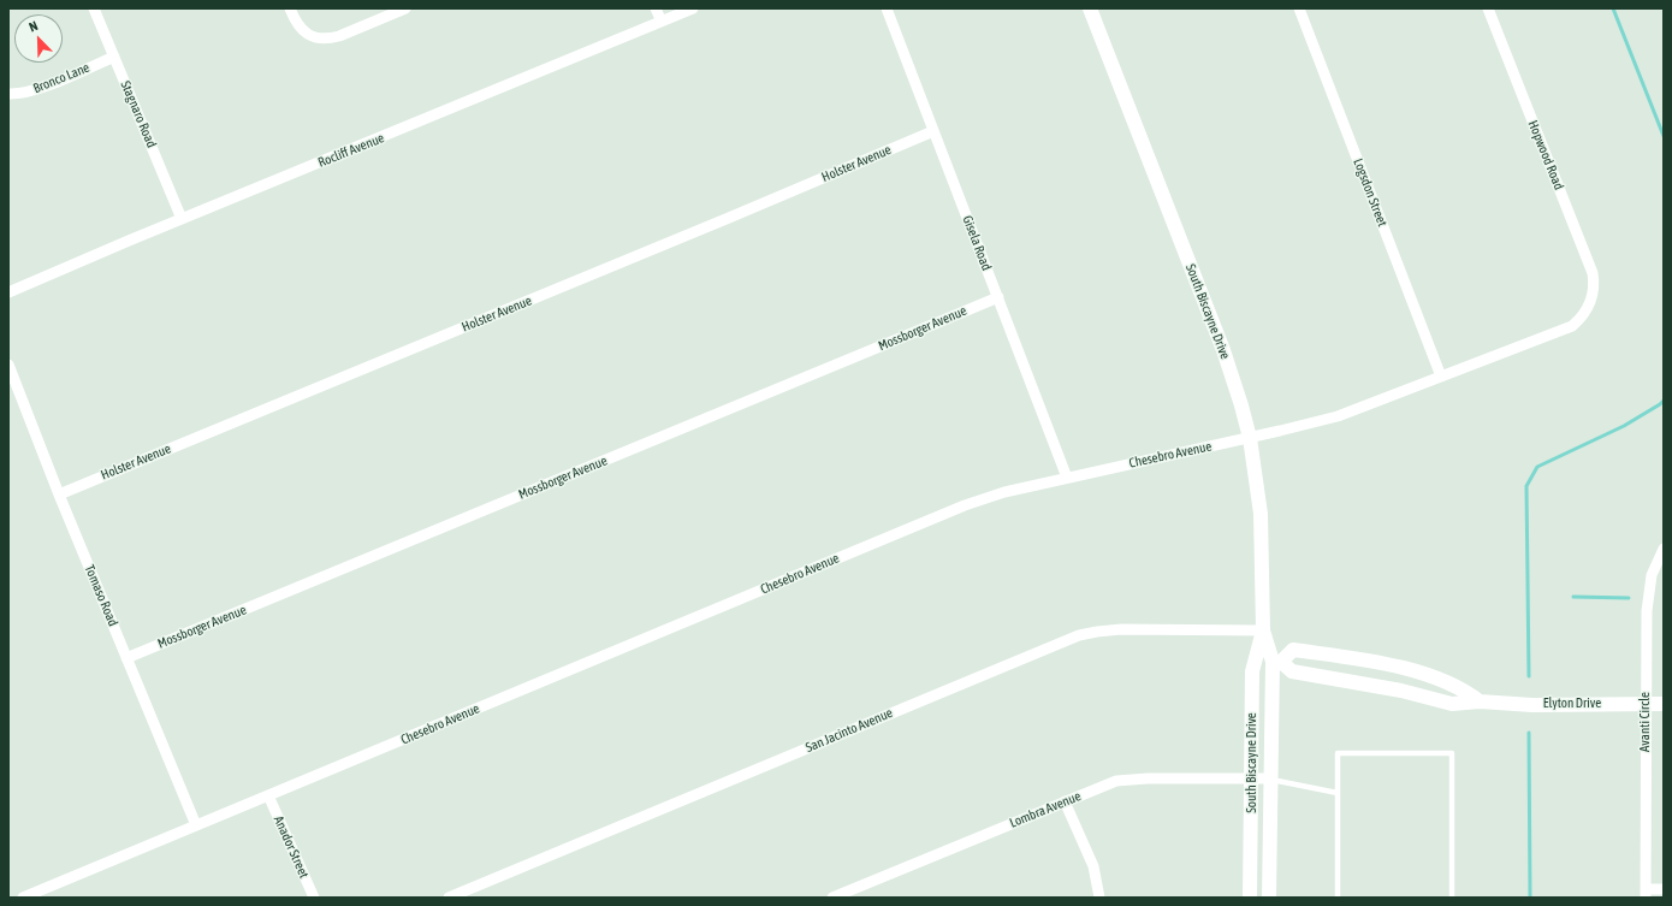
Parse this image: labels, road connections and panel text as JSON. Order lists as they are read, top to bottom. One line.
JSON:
{"streets":{"street":["Bronco Lane","Stagnaro Road","Rocliff Avenue","Hopwood Road","Holster Avenue","Logsdon Street","Gisela Road","South Biscayne Drive","Mossborger Avenue","Chesebro Avenue","Tomaso Road","Elyton Drive","Avanti Circle","San Jacinto Avenue","Lombra Avenue","Anador Street"]},"crossings":[["Bronco Lane","Stagnaro Road"],["Stagnaro Road","Rocliff Avenue"],["Hopwood Road","Chesebro Avenue"],["Holster Avenue","Gisela Road"],["Holster Avenue","Tomaso Road"],["Logsdon Street","Chesebro Avenue"],["Gisela Road","Mossborger Avenue"],["Gisela Road","Chesebro Avenue"],["South Biscayne Drive","Chesebro Avenue"],["South Biscayne Drive","Elyton Drive"],["South Biscayne Drive","San Jacinto Avenue"],["South Biscayne Drive","Lombra Avenue"],["Mossborger Avenue","Tomaso Road"],["Chesebro Avenue","Tomaso Road"],["Chesebro Avenue","Anador Street"],["Elyton Drive","Avanti Circle"]],"north":"top left"}
